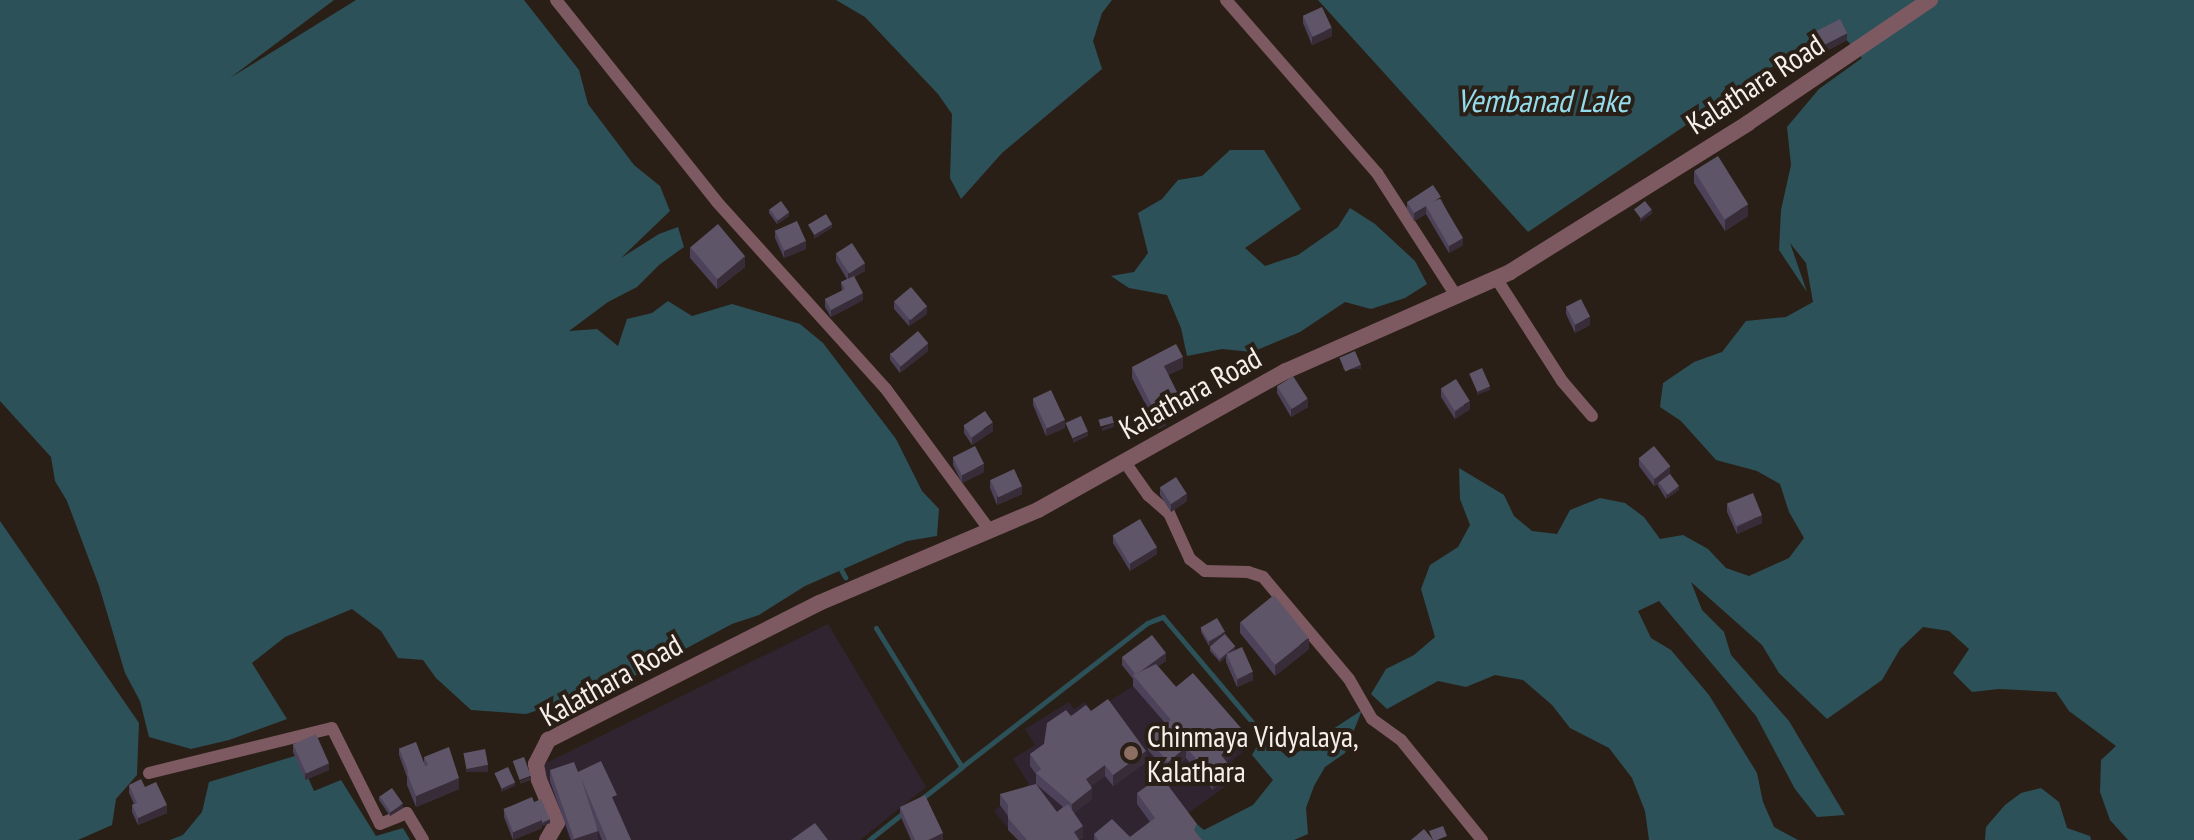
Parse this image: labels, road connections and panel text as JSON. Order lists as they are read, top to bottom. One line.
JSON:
{"streets":{"street":["Kalathara Road"]},"water":["Vembanad Lake"],"places":["Chinmaya Vidyalaya, Kalathara"]}
